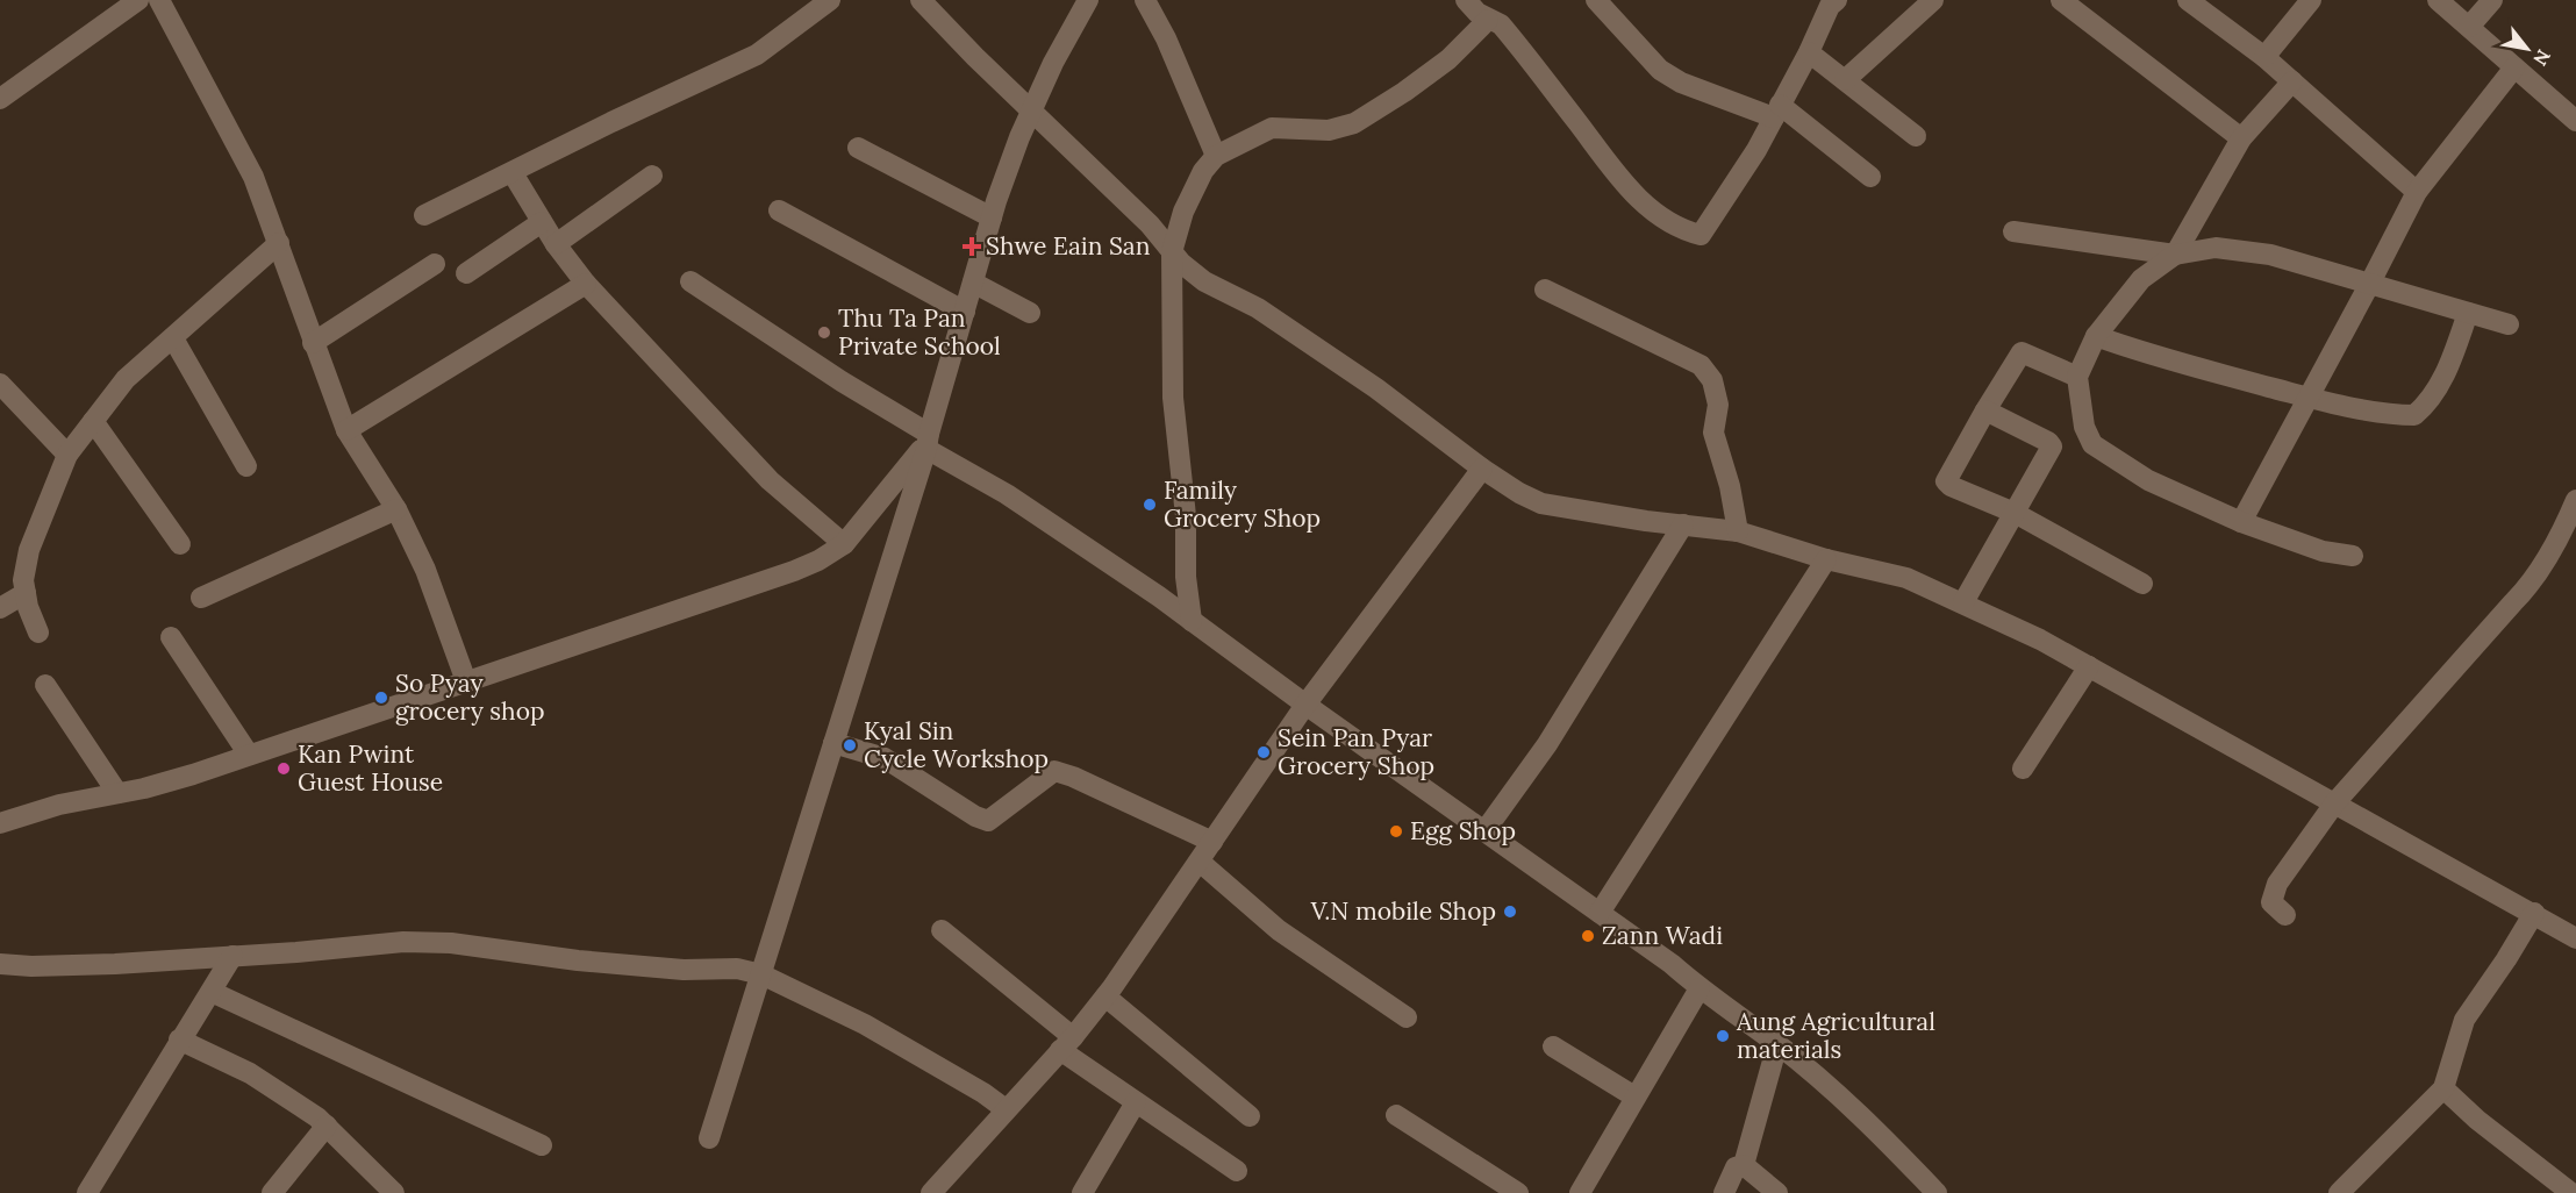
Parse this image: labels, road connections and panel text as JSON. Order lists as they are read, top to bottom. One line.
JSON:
{"places":{"health":["Shwe Eain San"],"other":["Thu Ta Pan Private School","Family Grocery Shop","So Pyay grocery shop","Kyal Sin Cycle Workshop","Sein Pan Pyar Grocery Shop","Kan Pwint Guest House","Egg Shop","V.N mobile Shop","Zann Wadi","Aung Agricultural materials"]},"north":"bottom right"}
